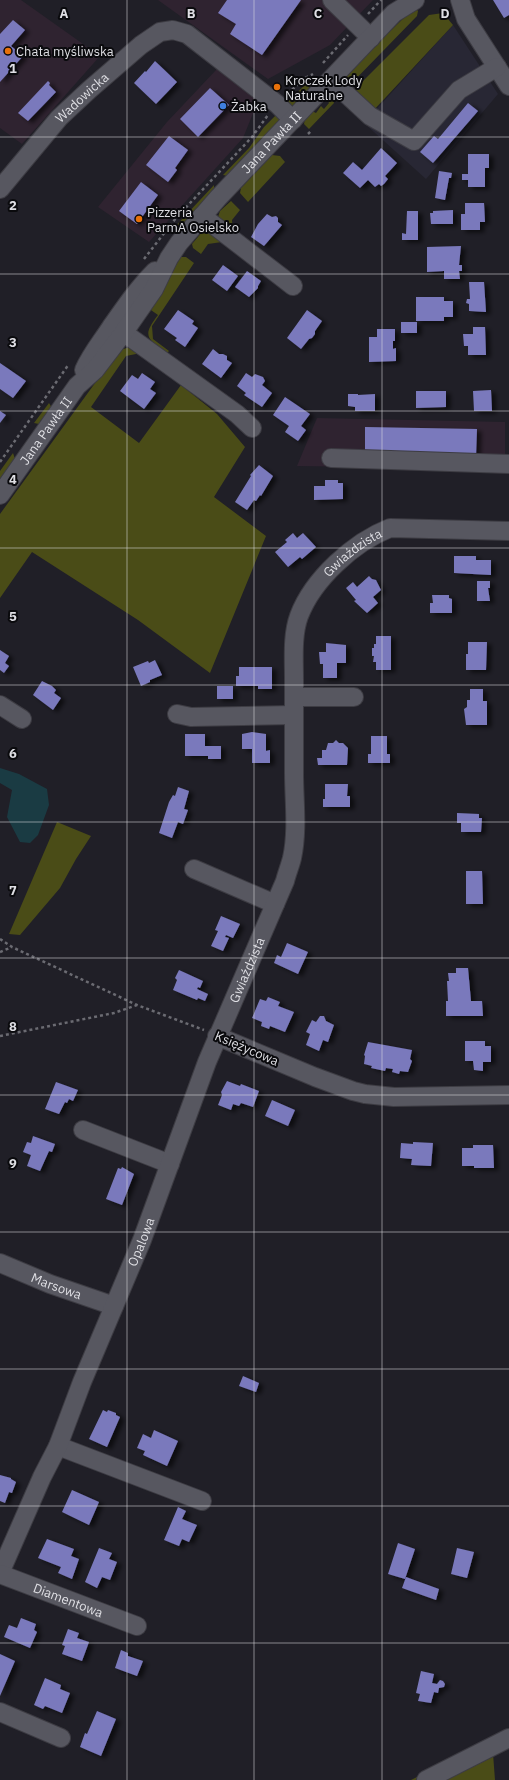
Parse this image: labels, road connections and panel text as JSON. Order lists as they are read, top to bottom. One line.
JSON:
{"streets":{"street":["Wadowicka","Jana Pawła II","Gwiaździsta","Księżycowa","Opalowa","Marsowa","Diamentowa"]},"crossings":[["Wadowicka","Jana Pawła II"],["Gwiaździsta","Księżycowa"],["Gwiaździsta","Opalowa"],["Księżycowa","Opalowa"],["Opalowa","Marsowa"],["Opalowa","Diamentowa"]],"places":["Chata myśliwska","Kroczek Lody Naturalne","Żabka","Pizzeria ParmA Osielsko"],"grid":{"columns":["A","B","C","D"],"rows":["1","2","3","4","5","6","7","8","9"]}}
